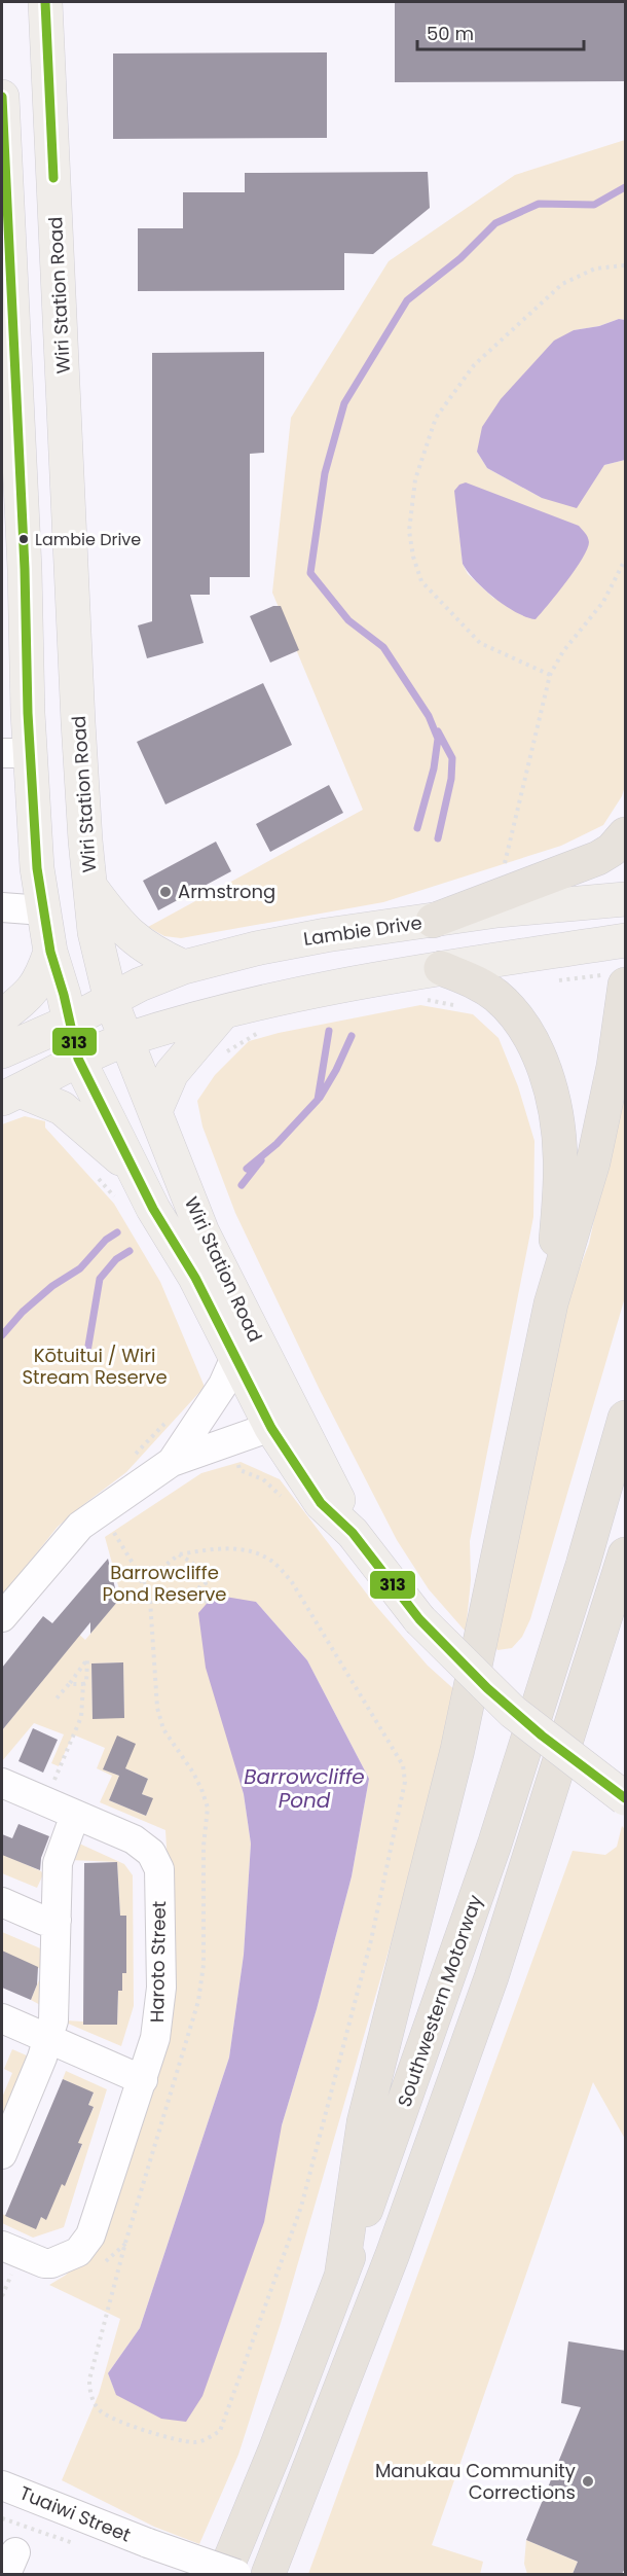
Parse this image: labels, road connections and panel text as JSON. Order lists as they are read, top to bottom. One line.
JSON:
{"streets":{"highway":["Southwestern Motorway"],"main road":["Wiri Station Road","Lambie Drive"],"street":["Haroto Street","Tuaiwi Street"]},"crossings":[["Wiri Station Road","Lambie Drive"]],"water":["Barrowcliffe Pond"],"parks":["Kōtuitui / Wiri Stream Reserve","Barrowcliffe Pond Reserve"],"places":["Lambie Drive","Armstrong","Manukau Community Corrections"],"lines":["transit line 313"],"scale_bar":"50 m"}
